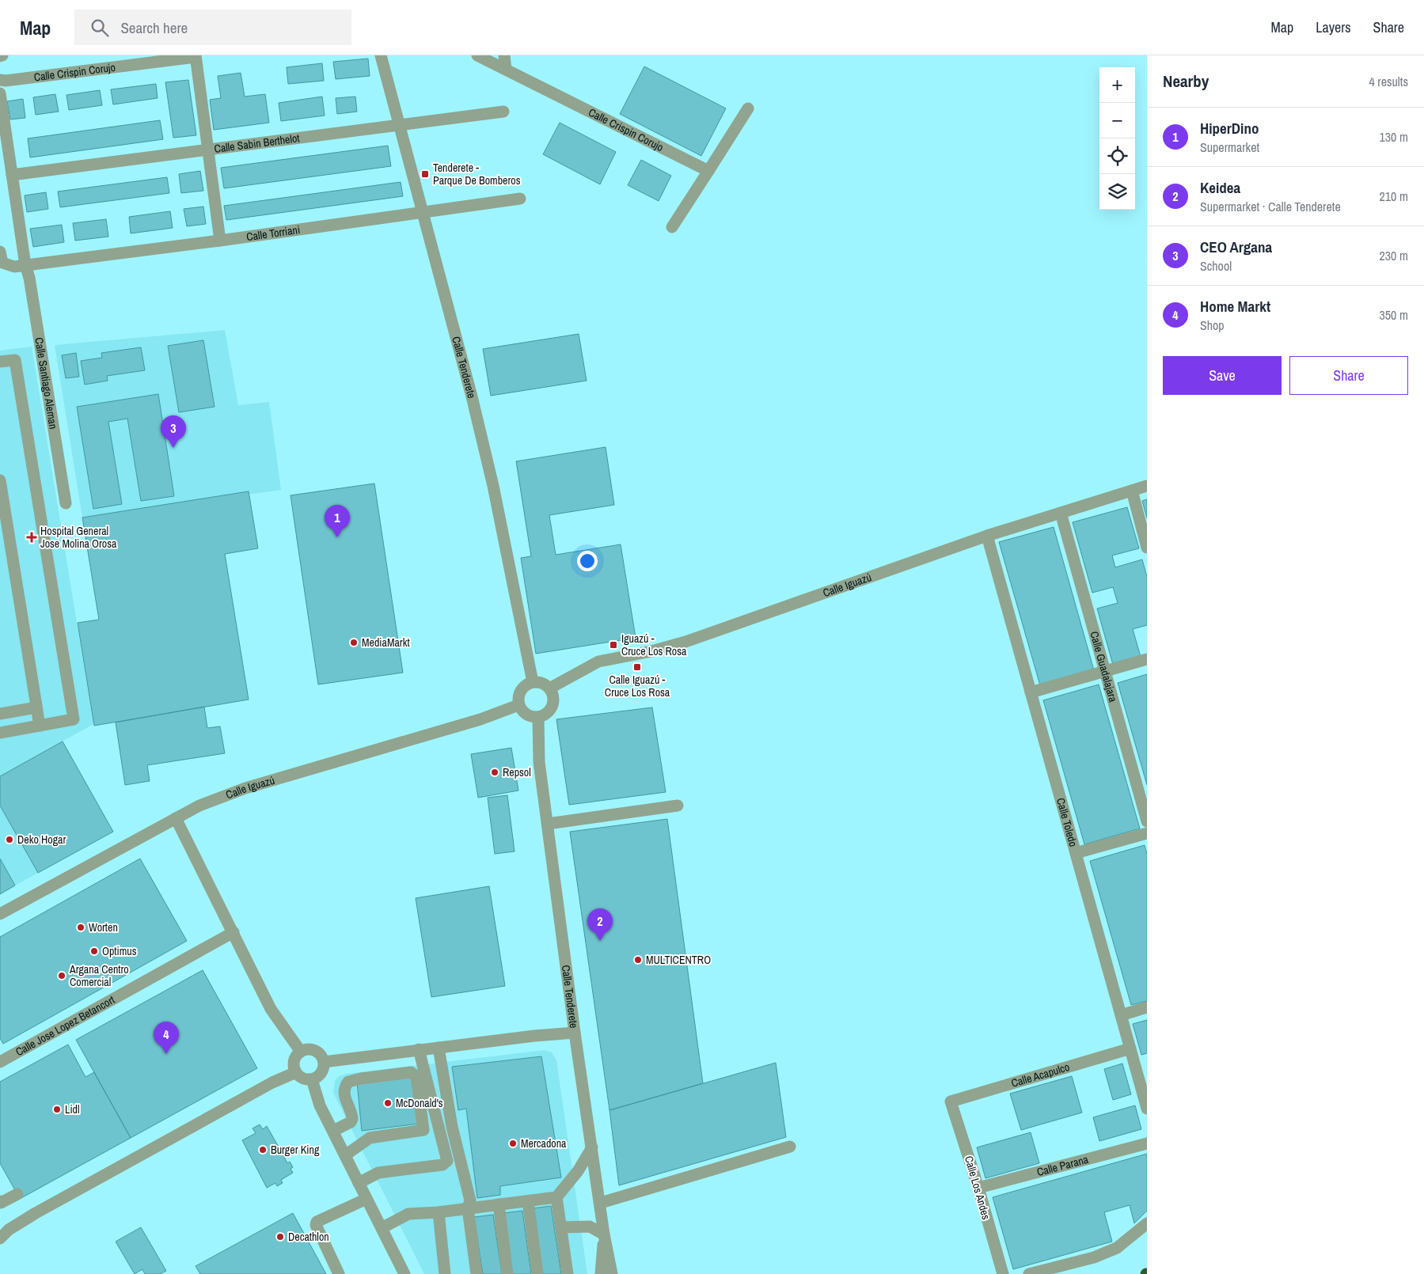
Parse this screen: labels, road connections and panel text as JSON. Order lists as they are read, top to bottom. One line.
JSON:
{"streets":{"street":["Calle Crispin Corujo","Calle Sabin Berthelot","Calle Torriani","Calle Tenderete","Calle Santiago Aleman","Calle Iguazú","Calle Guadalajara","Calle Toledo","Calle Jose Lopez Betancort","Calle Acapulco","Calle Parana","Calle Los Andes"]},"crossings":[["Calle Sabin Berthelot","Calle Tenderete"],["Calle Sabin Berthelot","Calle Santiago Aleman"],["Calle Torriani","Calle Tenderete"],["Calle Torriani","Calle Santiago Aleman"],["Calle Tenderete","Calle Iguazú"],["Calle Iguazú","Calle Guadalajara"],["Calle Iguazú","Calle Toledo"],["Calle Toledo","Calle Acapulco"],["Calle Acapulco","Calle Los Andes"],["Calle Parana","Calle Los Andes"]],"places":{"transit":["Tenderete - Parque De Bomberos","Iguazú - Cruce Los Rosa","Calle Iguazú - Cruce Los Rosa"],"health":["Hospital General Jose Molina Orosa"],"other":["MediaMarkt","Repsol","Deko Hogar","Worten","Optimus","MULTICENTRO","Argana Centro Comercial","McDonald's","Lidl","Mercadona","Burger King","Decathlon"]},"page":{"header":"Map","search":"Search here","nav":["Map","Layers","Share"],"heading":["Nearby","4 results"],"map_buttons":["+","−"],"list":[{"mark":"1","name":"HiperDino","note":"Supermarket","value":"130 m"},{"mark":"2","name":"Keidea","note":"Supermarket · Calle Tenderete","value":"210 m"},{"mark":"3","name":"CEO Argana","note":"School","value":"230 m"},{"mark":"4","name":"Home Markt","note":"Shop","value":"350 m"}],"buttons":["Save","Share"],"pins":["3","1","2","4"]}}
